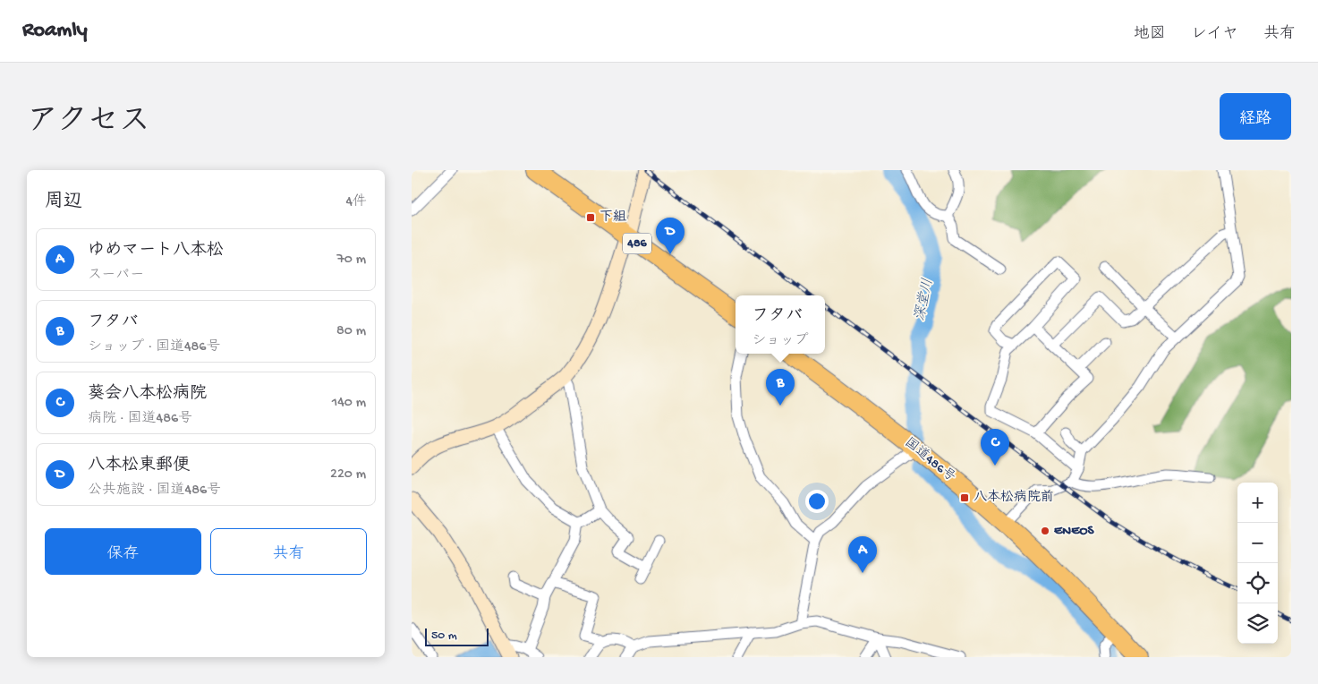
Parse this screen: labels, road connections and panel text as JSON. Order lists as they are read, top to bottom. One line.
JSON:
{"streets":{"highway":["486","国道486号"]},"water":["深堂川"],"places":{"transit":["下組","八本松病院前"],"other":["ENEOS"]},"scale_bar":"50 m","page":{"header":"Roamly","nav":["地図","レイヤ","共有"],"title":"アクセス","buttons":["経路",["保存","共有"]],"heading":["周辺","4件"],"pins":["D","B","C","A"],"list":[{"mark":"A","name":"ゆめマート八本松","note":"スーパー","value":"70 m"},{"mark":"B","name":"フタバ","note":"ショップ · 国道486号","value":"80 m"},{"mark":"C","name":"葵会八本松病院","note":"病院 · 国道486号","value":"140 m"},{"mark":"D","name":"八本松東郵便","note":"公共施設 · 国道486号","value":"220 m"}],"popup":["フタバ","ショップ"],"map_buttons":["+","−"],"scale":"50 m"}}
